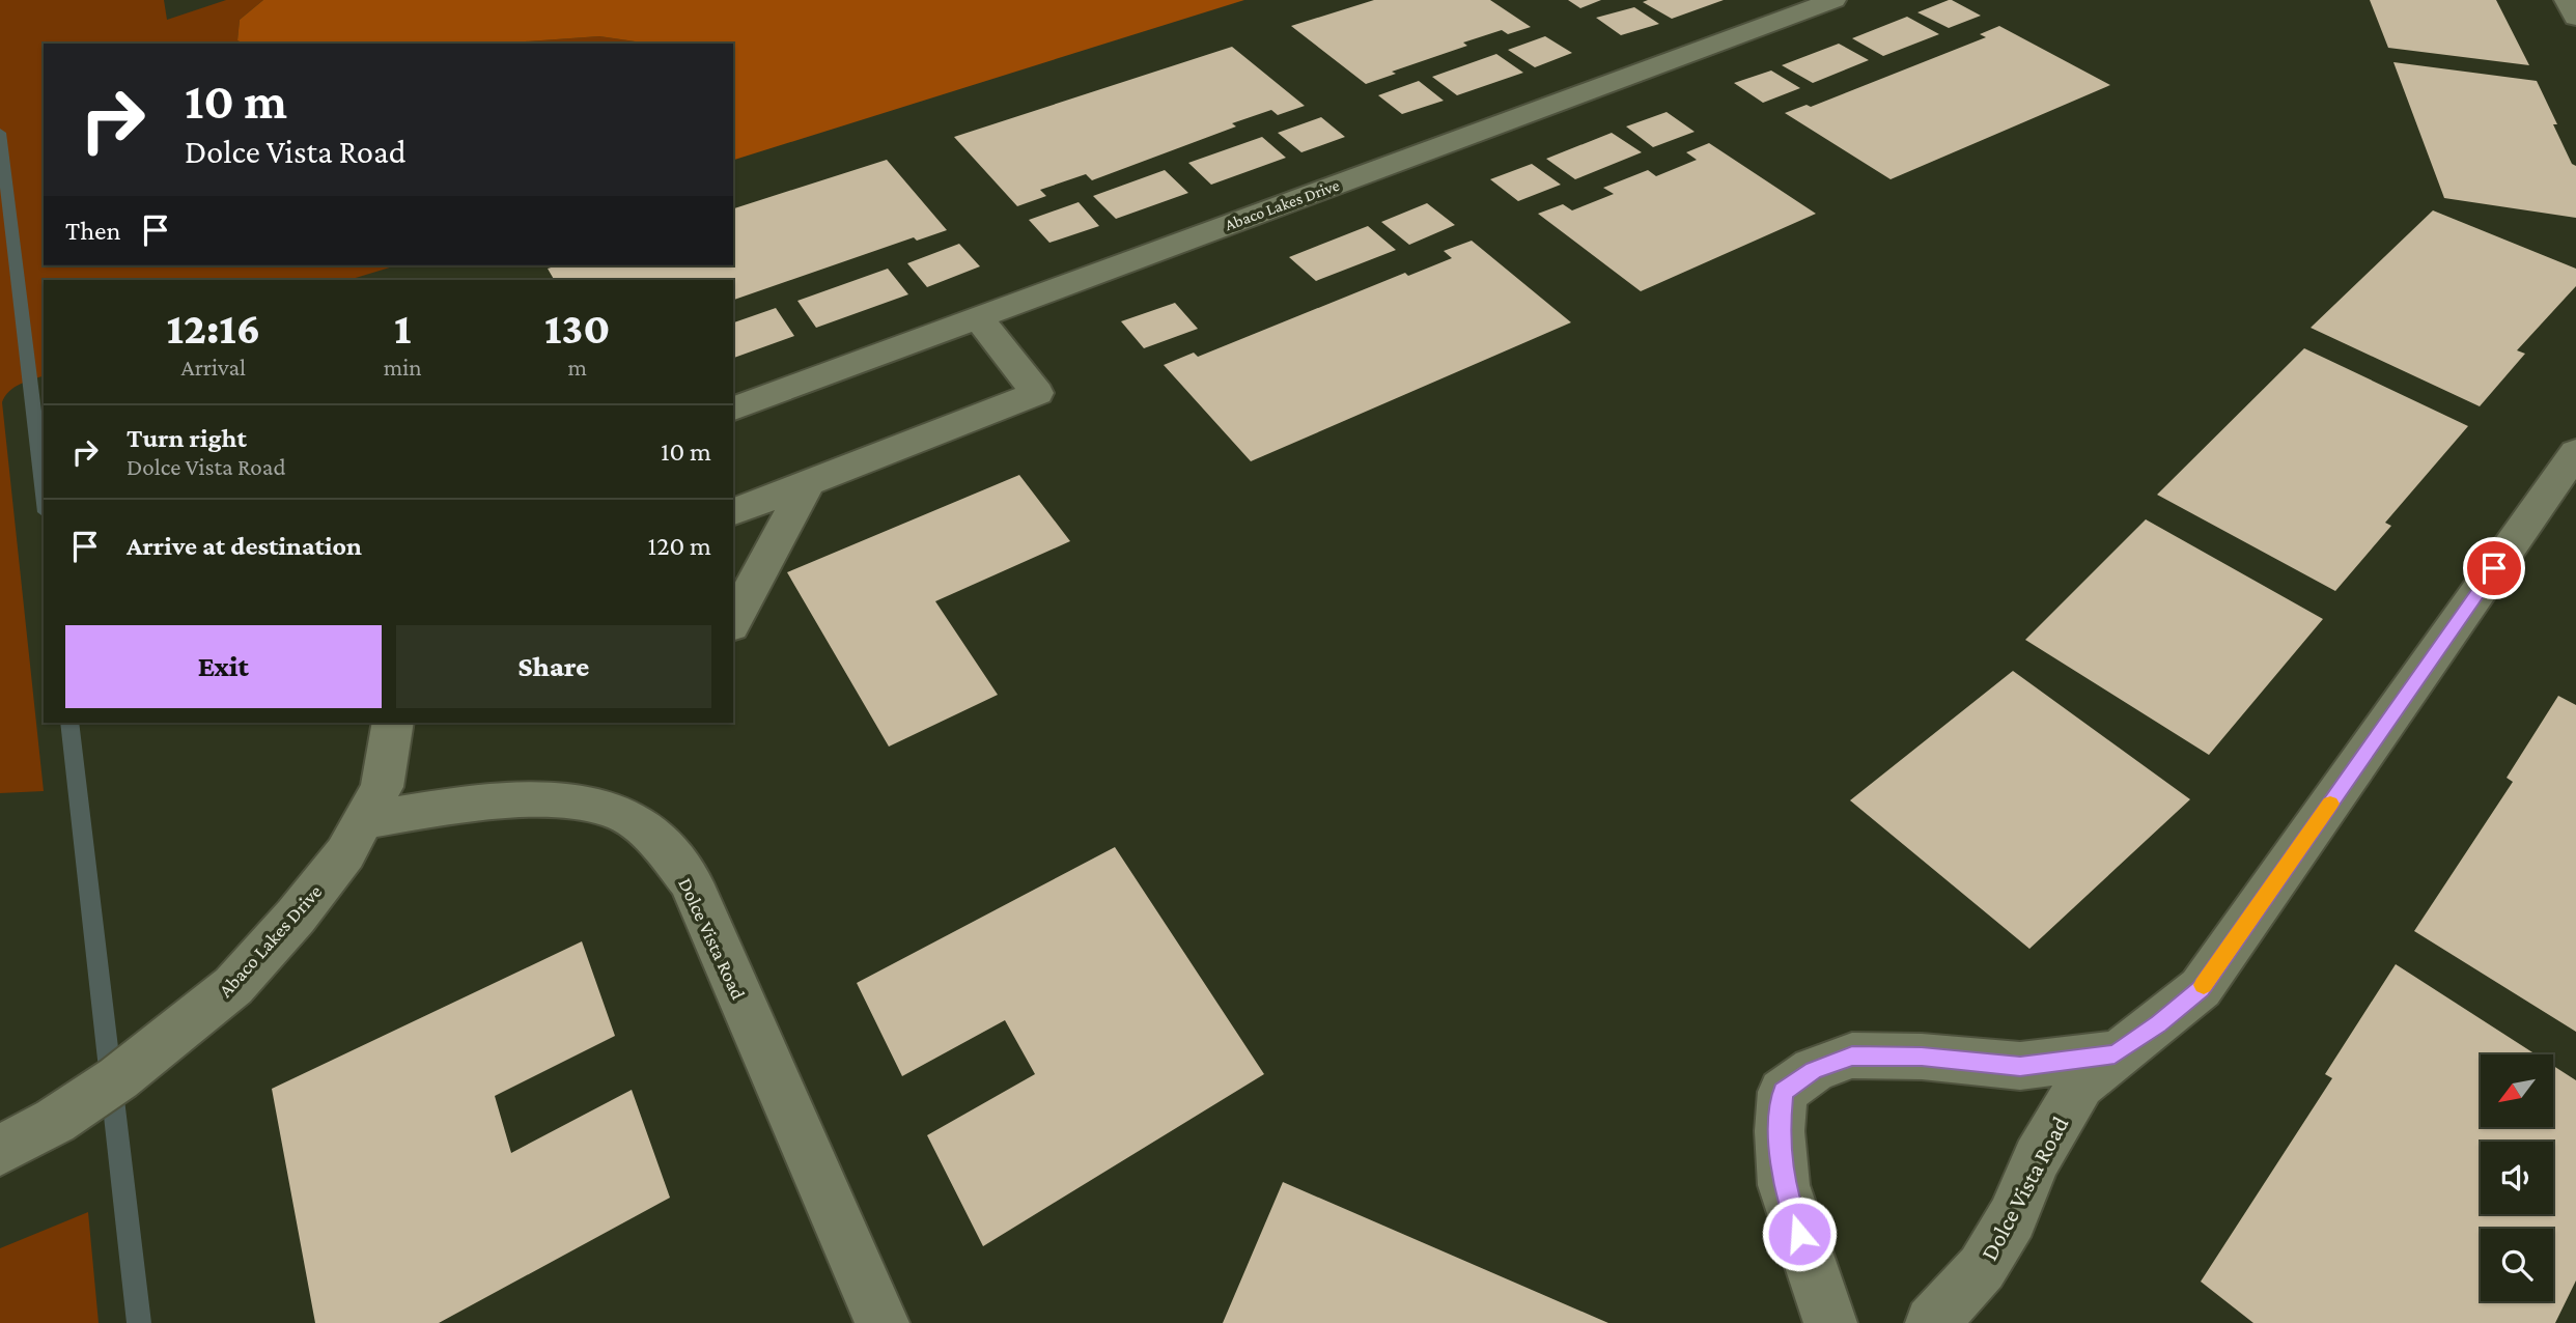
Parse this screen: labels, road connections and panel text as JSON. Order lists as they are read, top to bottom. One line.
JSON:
{"streets":{"street":["Abaco Lakes Drive","Dolce Vista Road"]},"crossings":[["Abaco Lakes Drive","Dolce Vista Road"]],"north":"bottom left","page":{"turn":["10 m","Dolce Vista Road"],"then":"Then","eta":["12:16","Arrival","1","min","130","m"],"list":[{"name":"Turn right","note":"Dolce Vista Road","value":"10 m"},{"name":"Arrive at destination","value":"120 m"}],"buttons":["Exit","Share"]}}
